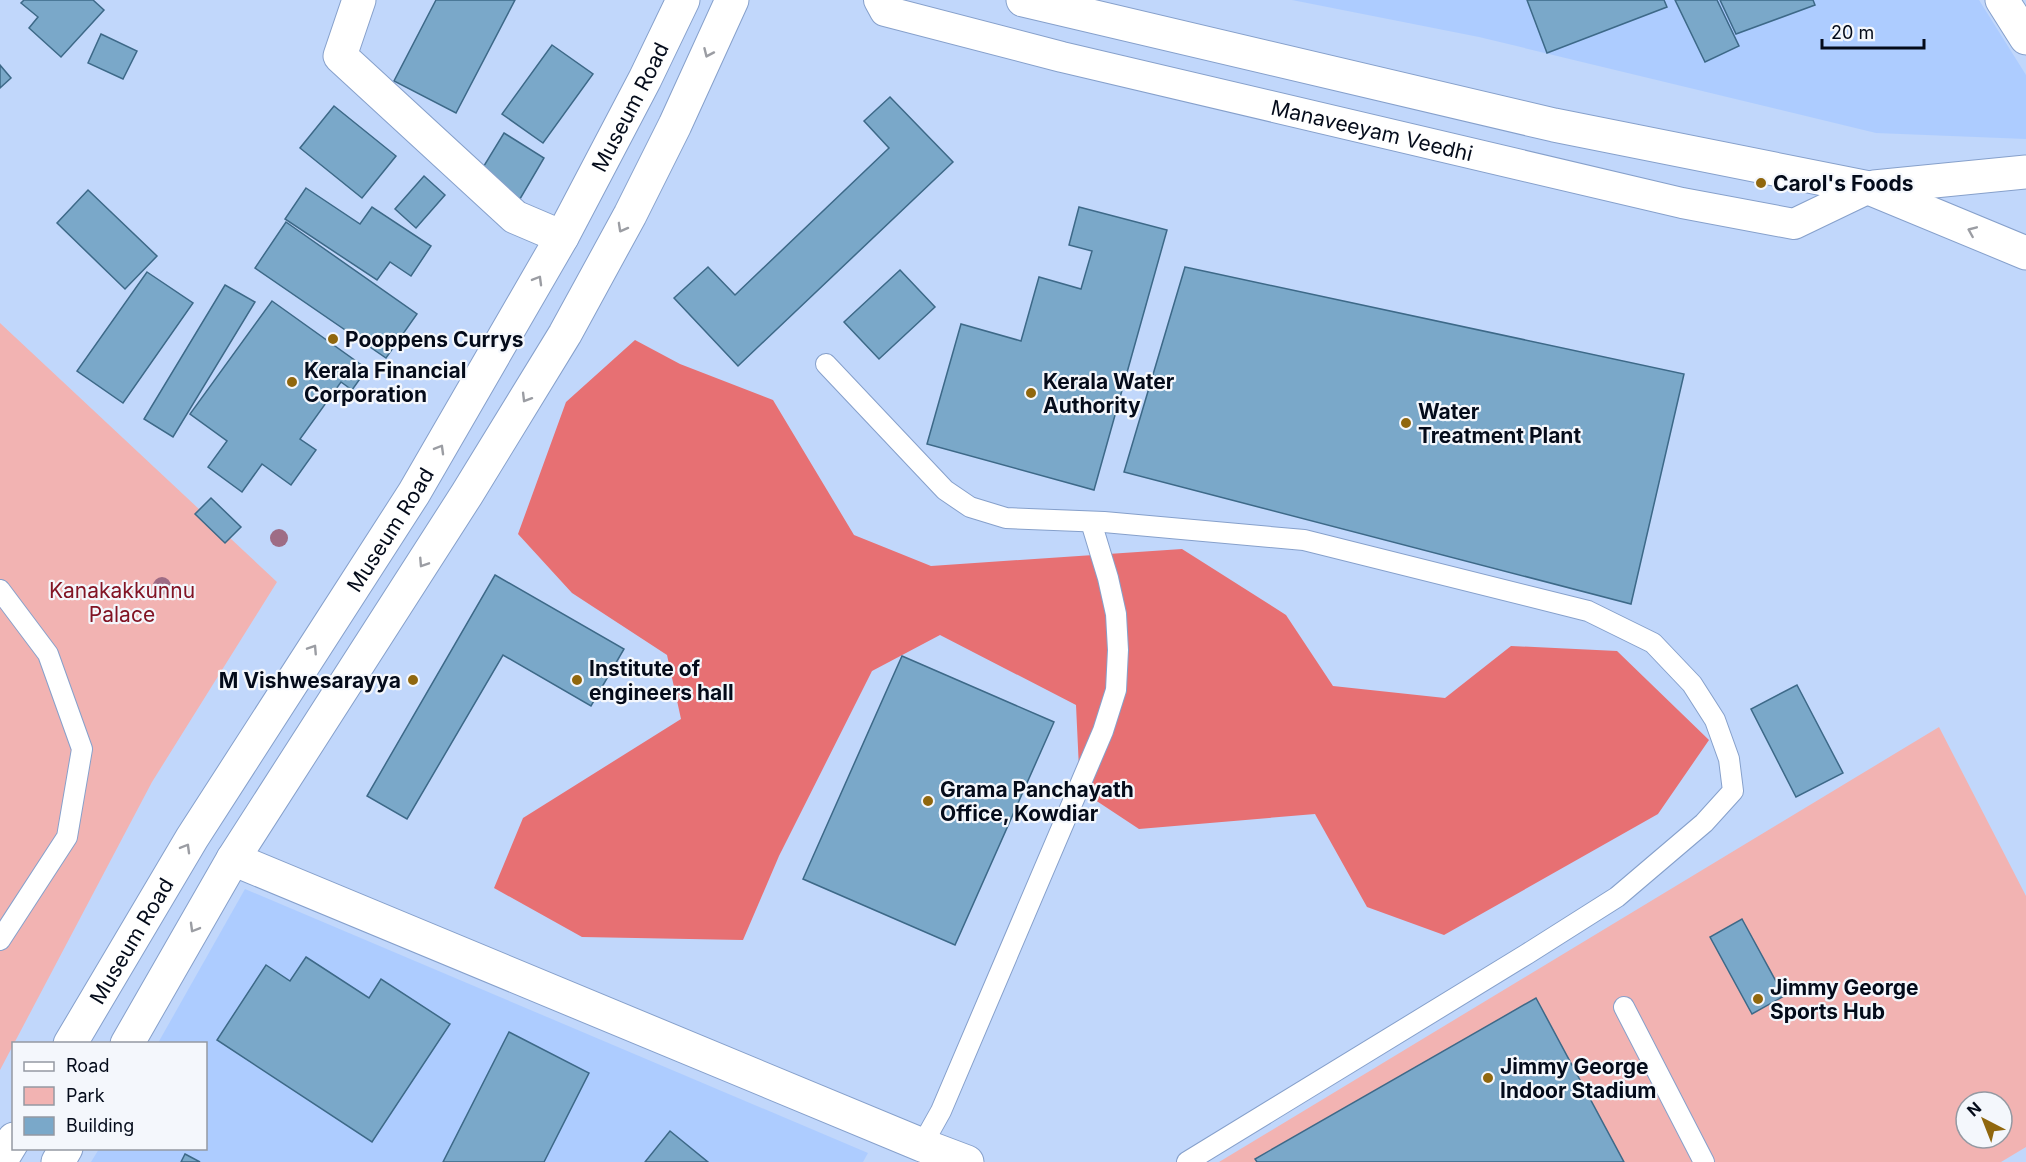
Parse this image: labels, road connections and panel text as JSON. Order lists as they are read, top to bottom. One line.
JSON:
{"streets":{"main road":["Museum Road"],"street":["Manaveeyam Veedhi"]},"parks":["Kanakakkunnu Palace"],"places":["Carol's Foods","Pooppens Currys","Kerala Financial Corporation","Kerala Water Authority","Water Treatment Plant","M Vishwesarayya","Institute of engineers hall","Grama Panchayath Office, Kowdiar","Jimmy George Sports Hub","Jimmy George Indoor Stadium"],"legend":["Road","Park","Building"],"scale_bar":"20 m","north":"top left"}
